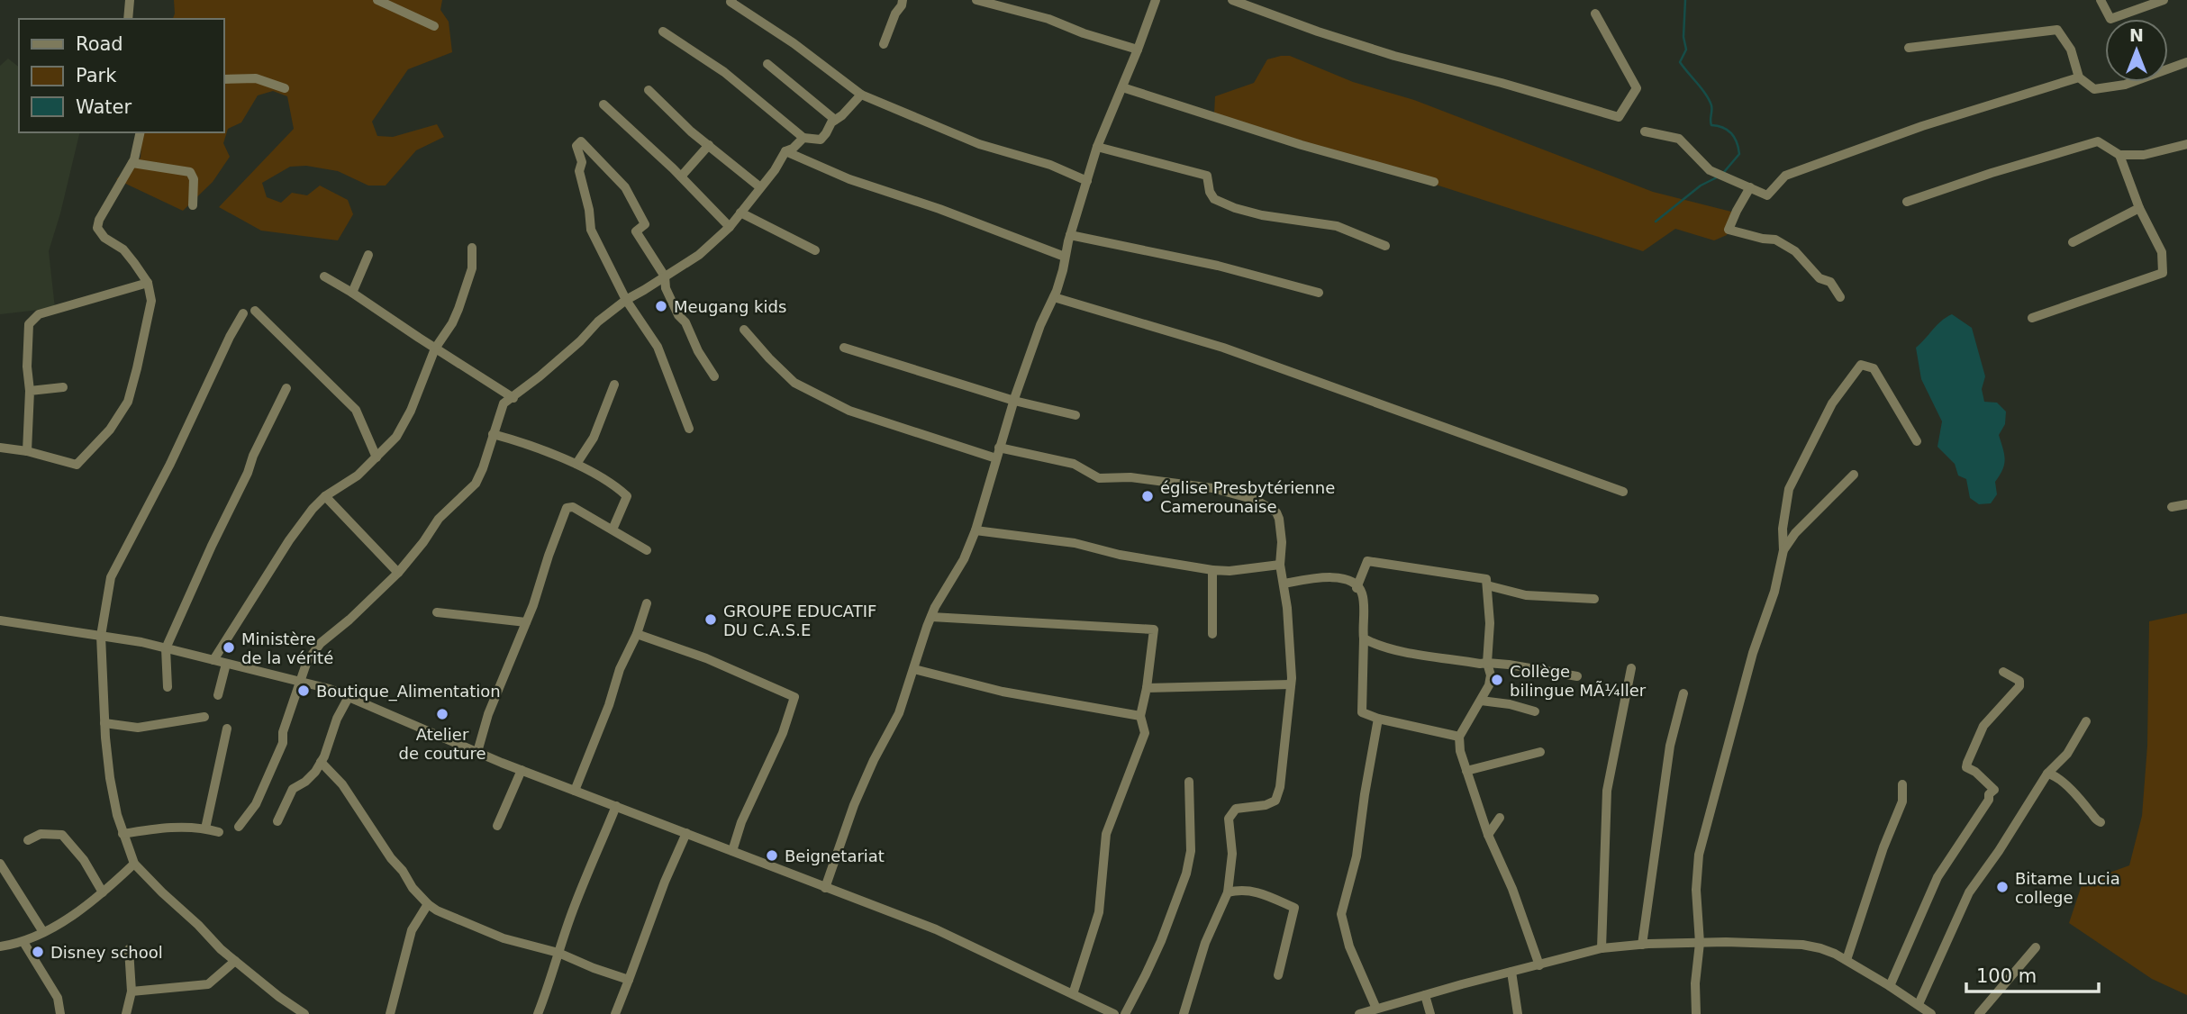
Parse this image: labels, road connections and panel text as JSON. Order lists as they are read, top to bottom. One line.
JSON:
{"places":["Meugang kids","église Presbytérienne Camerounaise","GROUPE EDUCATIF DU C.A.S.E","Ministère de la vérité","Collège bilingue MÃ¼ller","Boutique_Alimentation","Atelier de couture","Beignetariat","Bitame Lucia college","Disney school"],"legend":["Road","Park","Water"],"scale_bar":"100 m","north":"top"}
